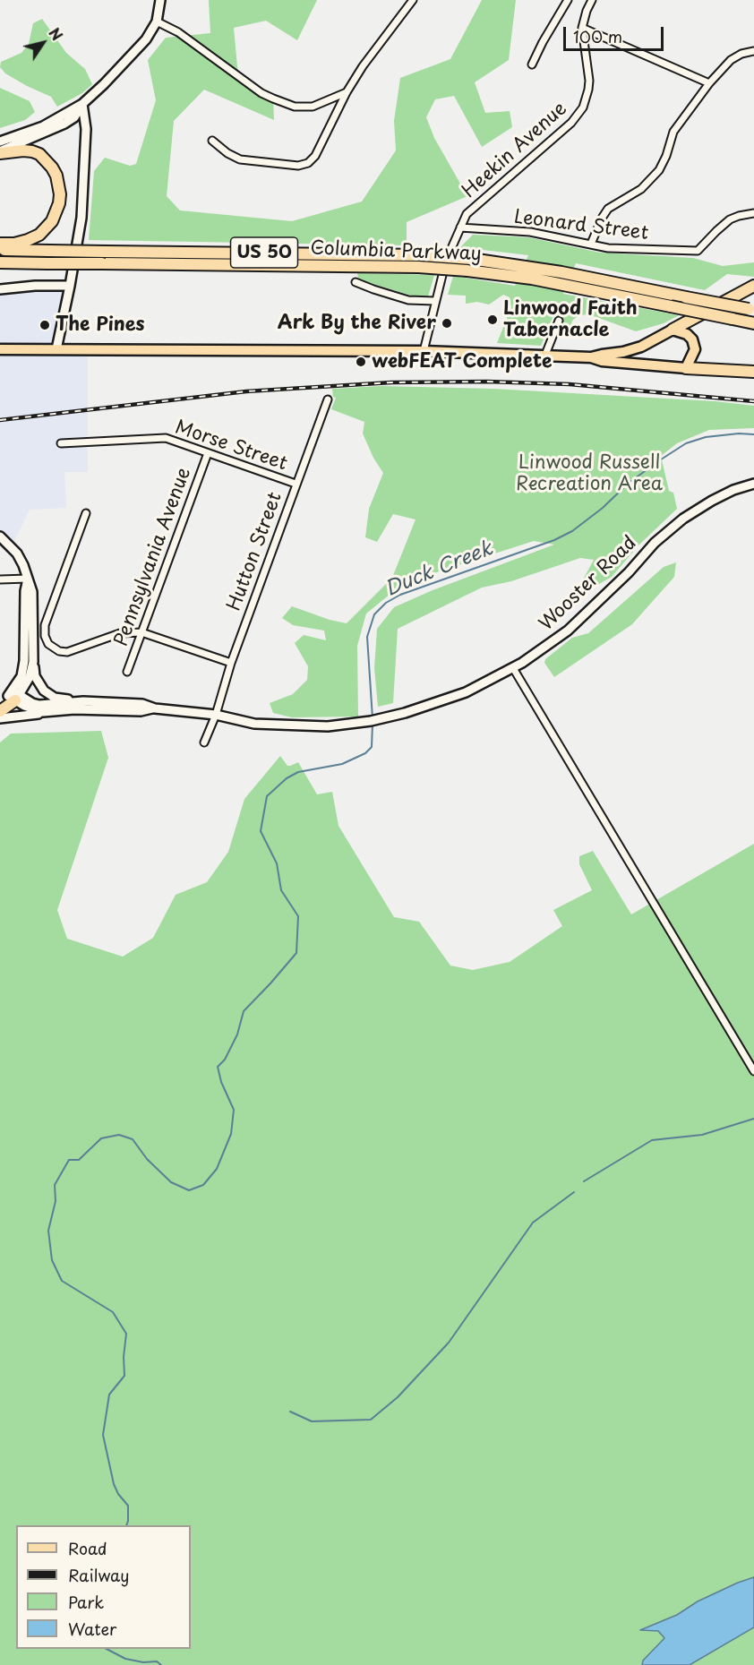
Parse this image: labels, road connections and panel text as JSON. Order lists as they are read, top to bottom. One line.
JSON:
{"streets":{"highway":["Columbia Parkway","US 50"],"street":["Heekin Avenue","Leonard Street","Morse Street","Hutton Street","Pennsylvania Avenue","Wooster Road"]},"crossings":[["Heekin Avenue","Leonard Street"],["Morse Street","Hutton Street"],["Morse Street","Pennsylvania Avenue"],["Hutton Street","Wooster Road"]],"water":["Duck Creek"],"parks":["Linwood Russell Recreation Area"],"places":["Linwood Faith Tabernacle","Ark By the River","The Pines","webFEAT Complete"],"legend":["Road","Railway","Park","Water"],"scale_bar":"100 m","north":"top right"}
